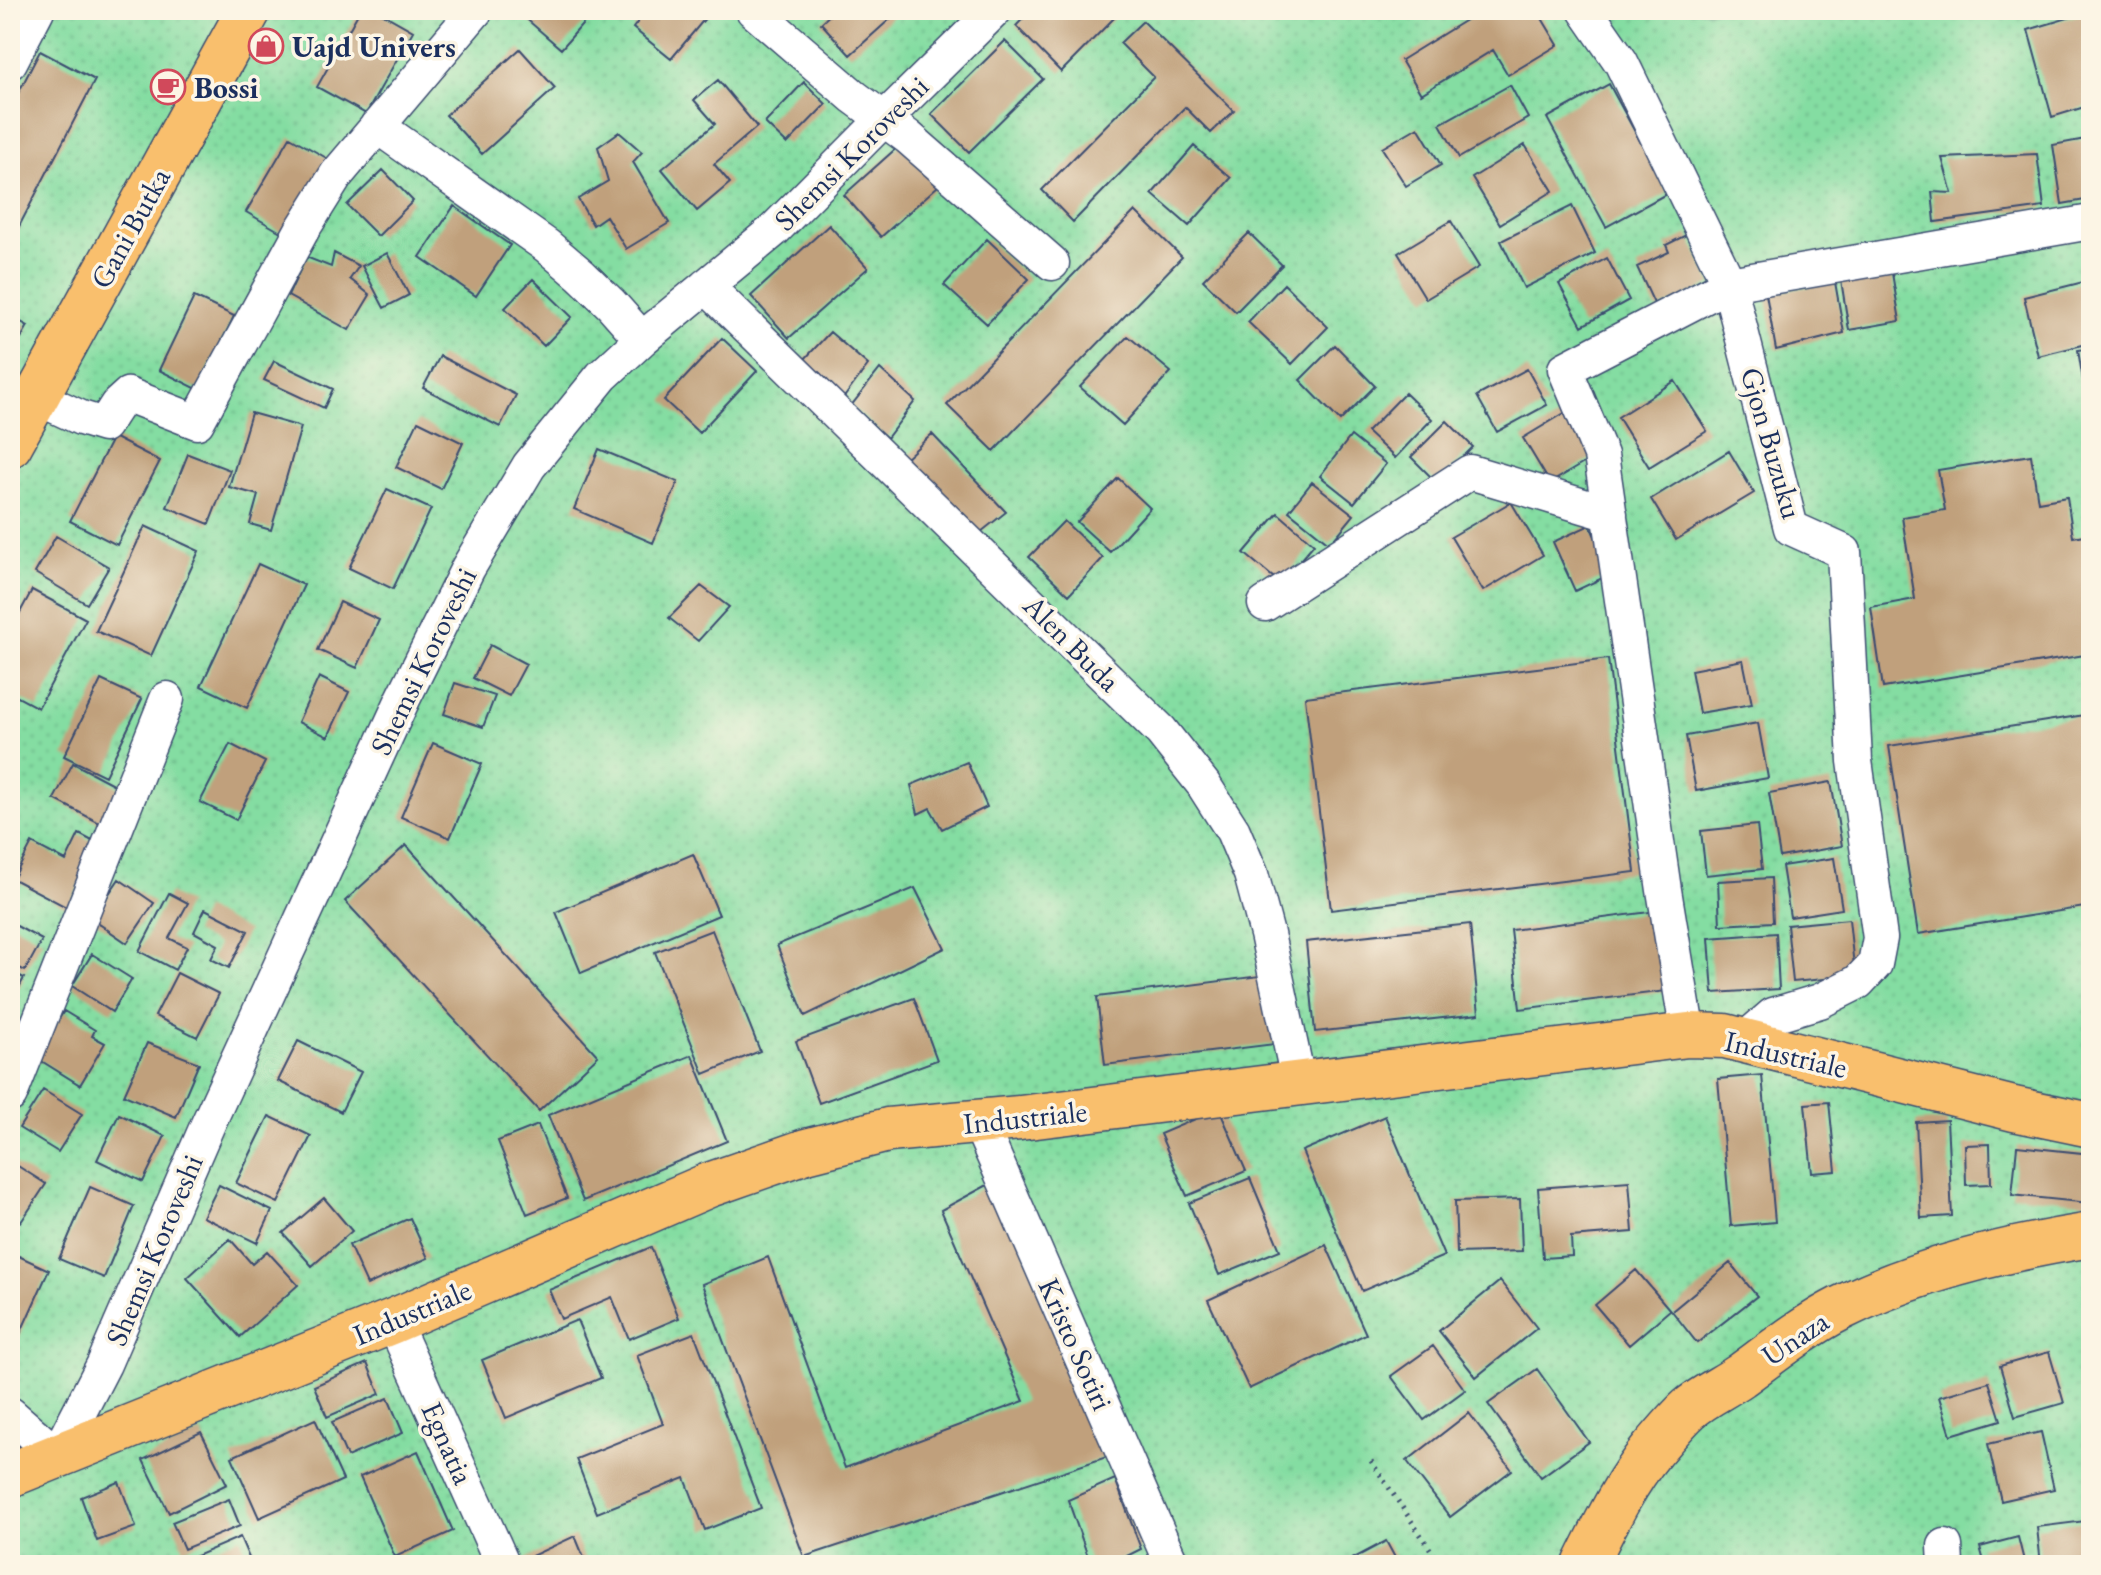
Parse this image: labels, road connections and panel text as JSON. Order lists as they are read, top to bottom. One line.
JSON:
{"streets":{"main road":["Gani Butka","Industriale","Unaza"],"street":["Shemsi Koroveshi","Gjon Buzuku","Alen Buda","Kristo Sotiri","Egnatia"]},"crossings":[["Shemsi Koroveshi","Alen Buda"],["Shemsi Koroveshi","Industriale"],["Gjon Buzuku","Industriale"],["Alen Buda","Industriale"],["Industriale","Kristo Sotiri"],["Industriale","Egnatia"]],"places":{"shop":["Uajd Univers"],"cafe":["Bossi"]}}
